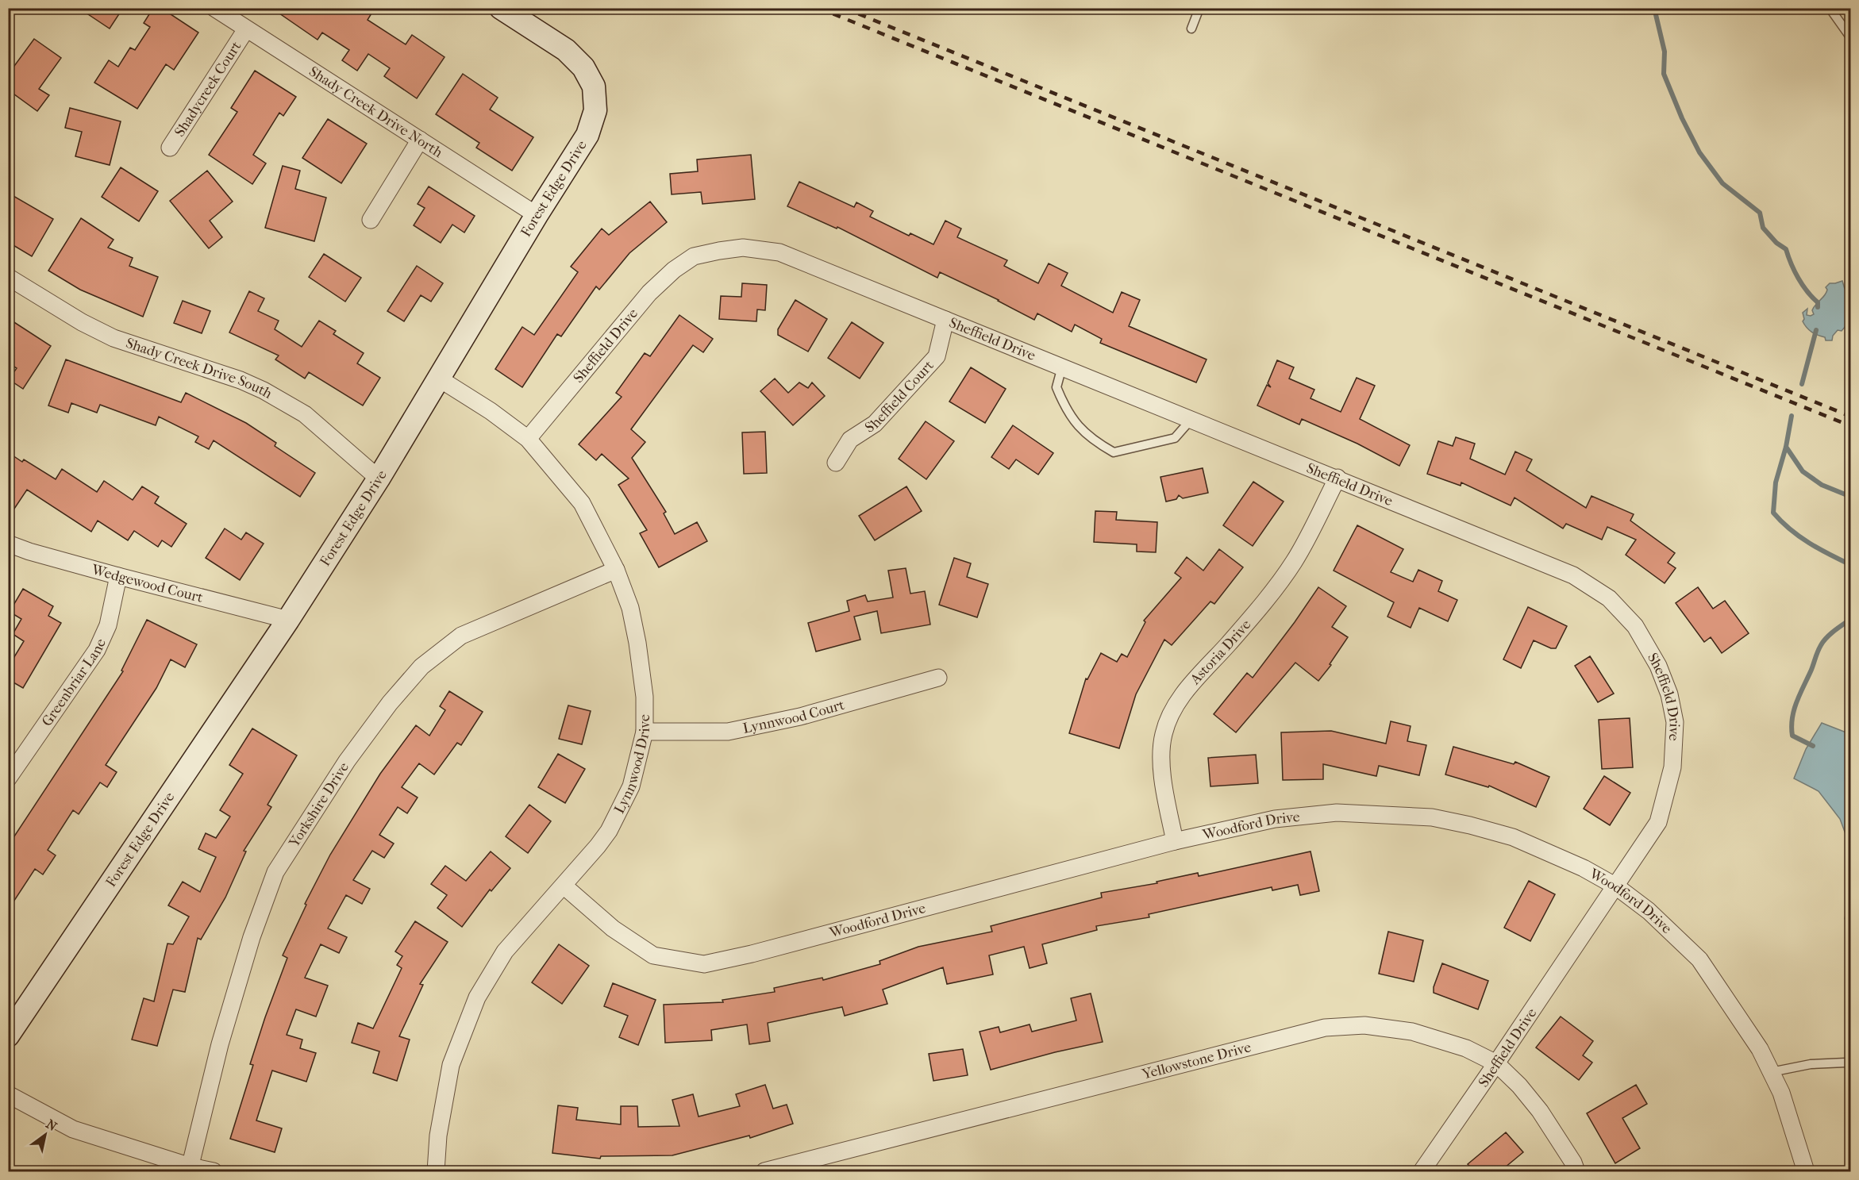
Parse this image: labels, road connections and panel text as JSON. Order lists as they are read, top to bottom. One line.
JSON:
{"streets":{"street":["Shadycreek Court","Shady Creek Drive North","Forest Edge Drive","Sheffield Drive","Shady Creek Drive South","Sheffield Court","Wedgewood Court","Astoria Drive","Greenbriar Lane","Lynnwood Court","Lynnwood Drive","Yorkshire Drive","Woodford Drive","Yellowstone Drive"]},"crossings":[["Shadycreek Court","Shady Creek Drive North"],["Shady Creek Drive North","Forest Edge Drive"],["Forest Edge Drive","Shady Creek Drive South"],["Forest Edge Drive","Wedgewood Court"],["Forest Edge Drive","Lynnwood Drive"],["Sheffield Drive","Sheffield Court"],["Sheffield Drive","Astoria Drive"],["Sheffield Drive","Lynnwood Drive"],["Sheffield Drive","Woodford Drive"],["Sheffield Drive","Yellowstone Drive"],["Wedgewood Court","Greenbriar Lane"],["Astoria Drive","Woodford Drive"],["Lynnwood Court","Lynnwood Drive"],["Lynnwood Drive","Yorkshire Drive"],["Lynnwood Drive","Woodford Drive"]],"north":"top right"}
